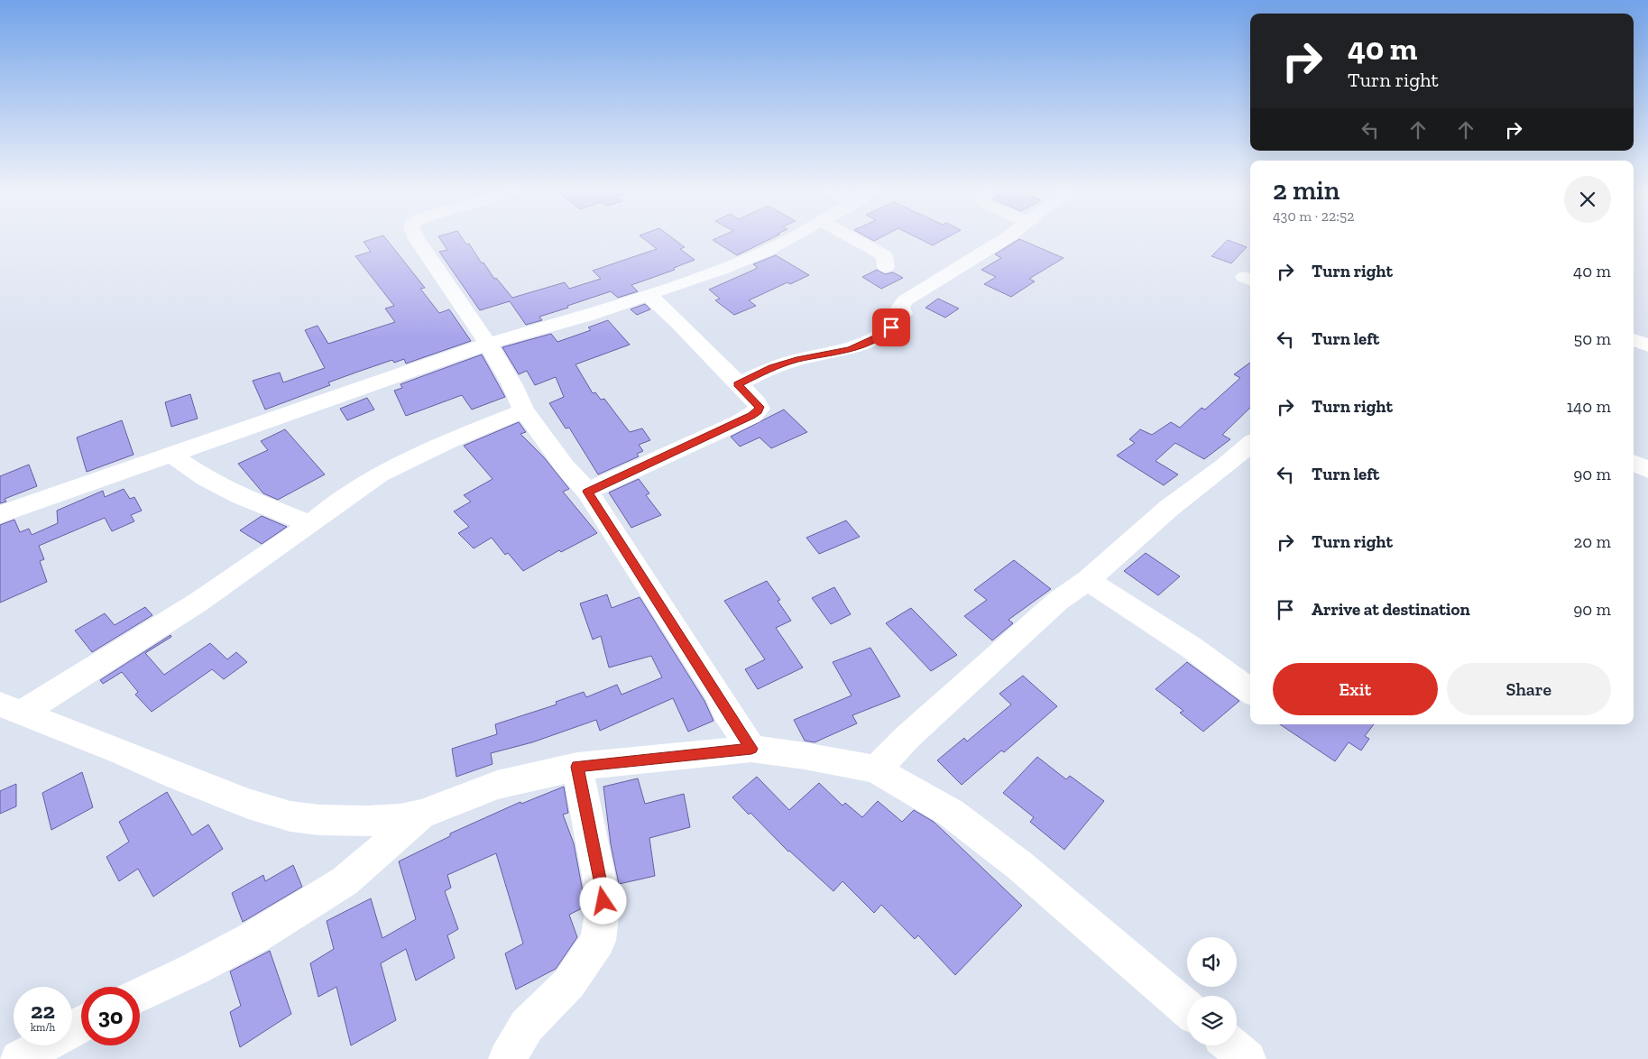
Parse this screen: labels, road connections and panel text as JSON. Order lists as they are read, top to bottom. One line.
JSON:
{"page":{"turn":["40 m","Turn right"],"heading":["2 min","430 m · 22:52"],"list":[{"name":"Turn right","value":"40 m"},{"name":"Turn left","value":"50 m"},{"name":"Turn right","value":"140 m"},{"name":"Turn left","value":"90 m"},{"name":"Turn right","value":"20 m"},{"name":"Arrive at destination","value":"90 m"}],"buttons":["Exit","Share"],"speed":"22 km/h","limit":"30"}}
